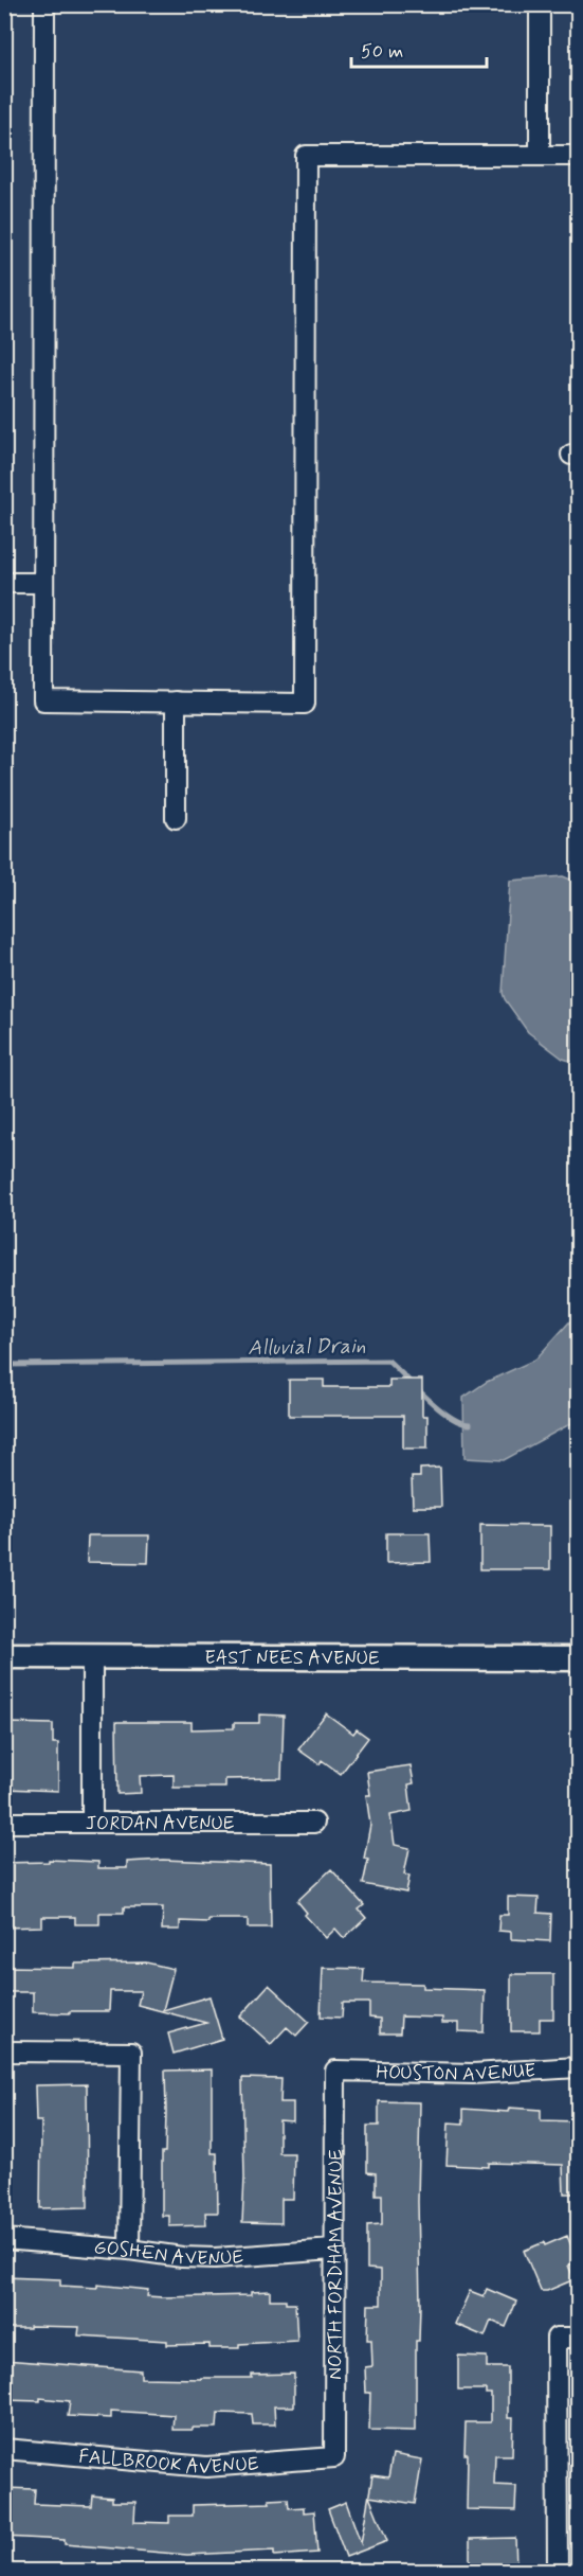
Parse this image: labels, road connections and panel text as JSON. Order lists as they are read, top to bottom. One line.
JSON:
{"streets":{"main road":["EAST NEES AVENUE"],"street":["JORDAN AVENUE","HOUSTON AVENUE","GOSHEN AVENUE","NORTH FORDHAM AVENUE","FALLBROOK AVENUE"]},"crossings":[["HOUSTON AVENUE","NORTH FORDHAM AVENUE"],["GOSHEN AVENUE","NORTH FORDHAM AVENUE"],["NORTH FORDHAM AVENUE","FALLBROOK AVENUE"]],"water":["Alluvial Drain"],"scale_bar":"50 m"}
